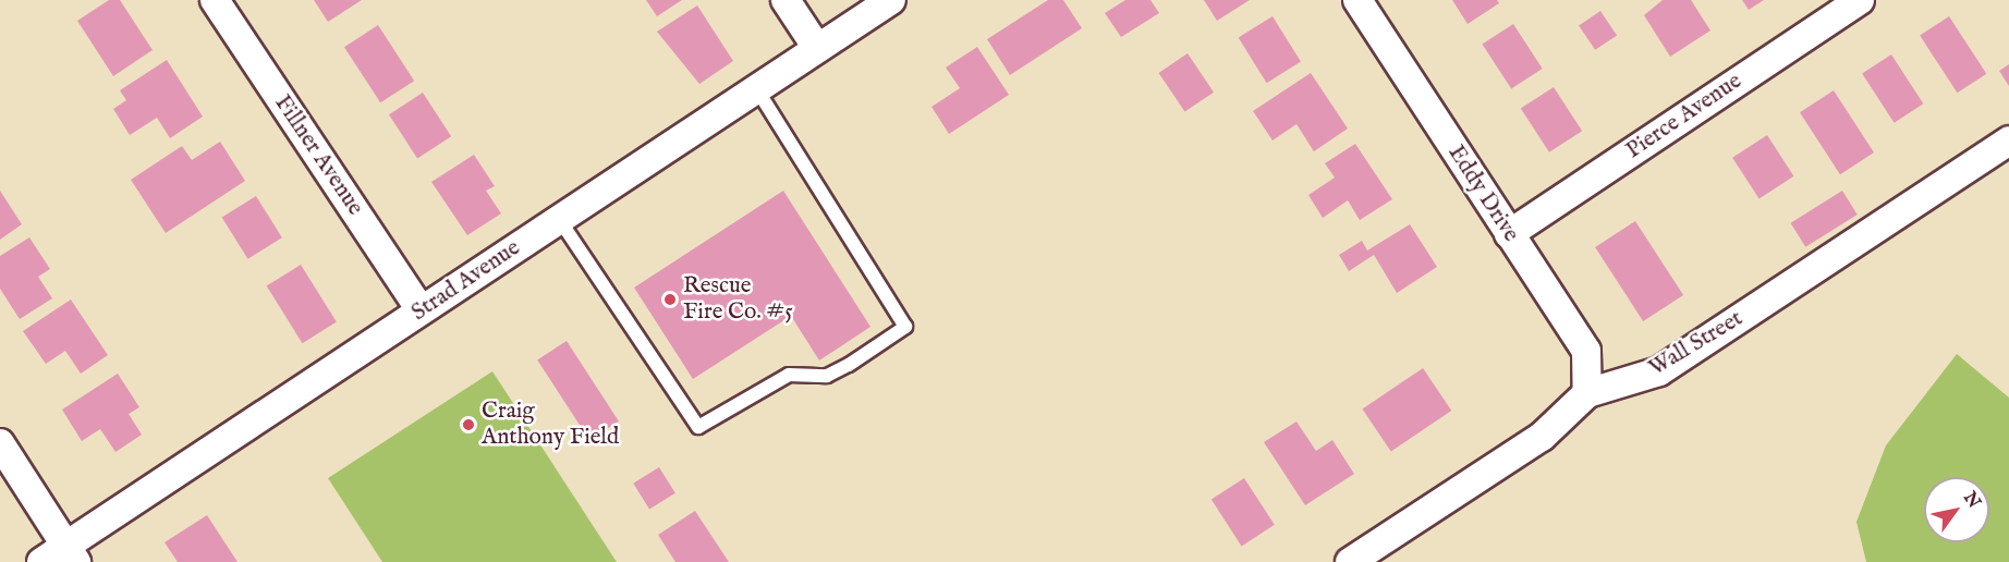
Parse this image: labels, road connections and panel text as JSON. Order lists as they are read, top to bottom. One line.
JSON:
{"streets":{"street":["Pierce Avenue","Fillner Avenue","Eddy Drive","Strad Avenue","Wall Street"]},"crossings":[["Pierce Avenue","Eddy Drive"],["Fillner Avenue","Strad Avenue"],["Eddy Drive","Wall Street"]],"places":["Rescue Fire Co. #5","Craig Anthony Field"],"north":"top right"}
